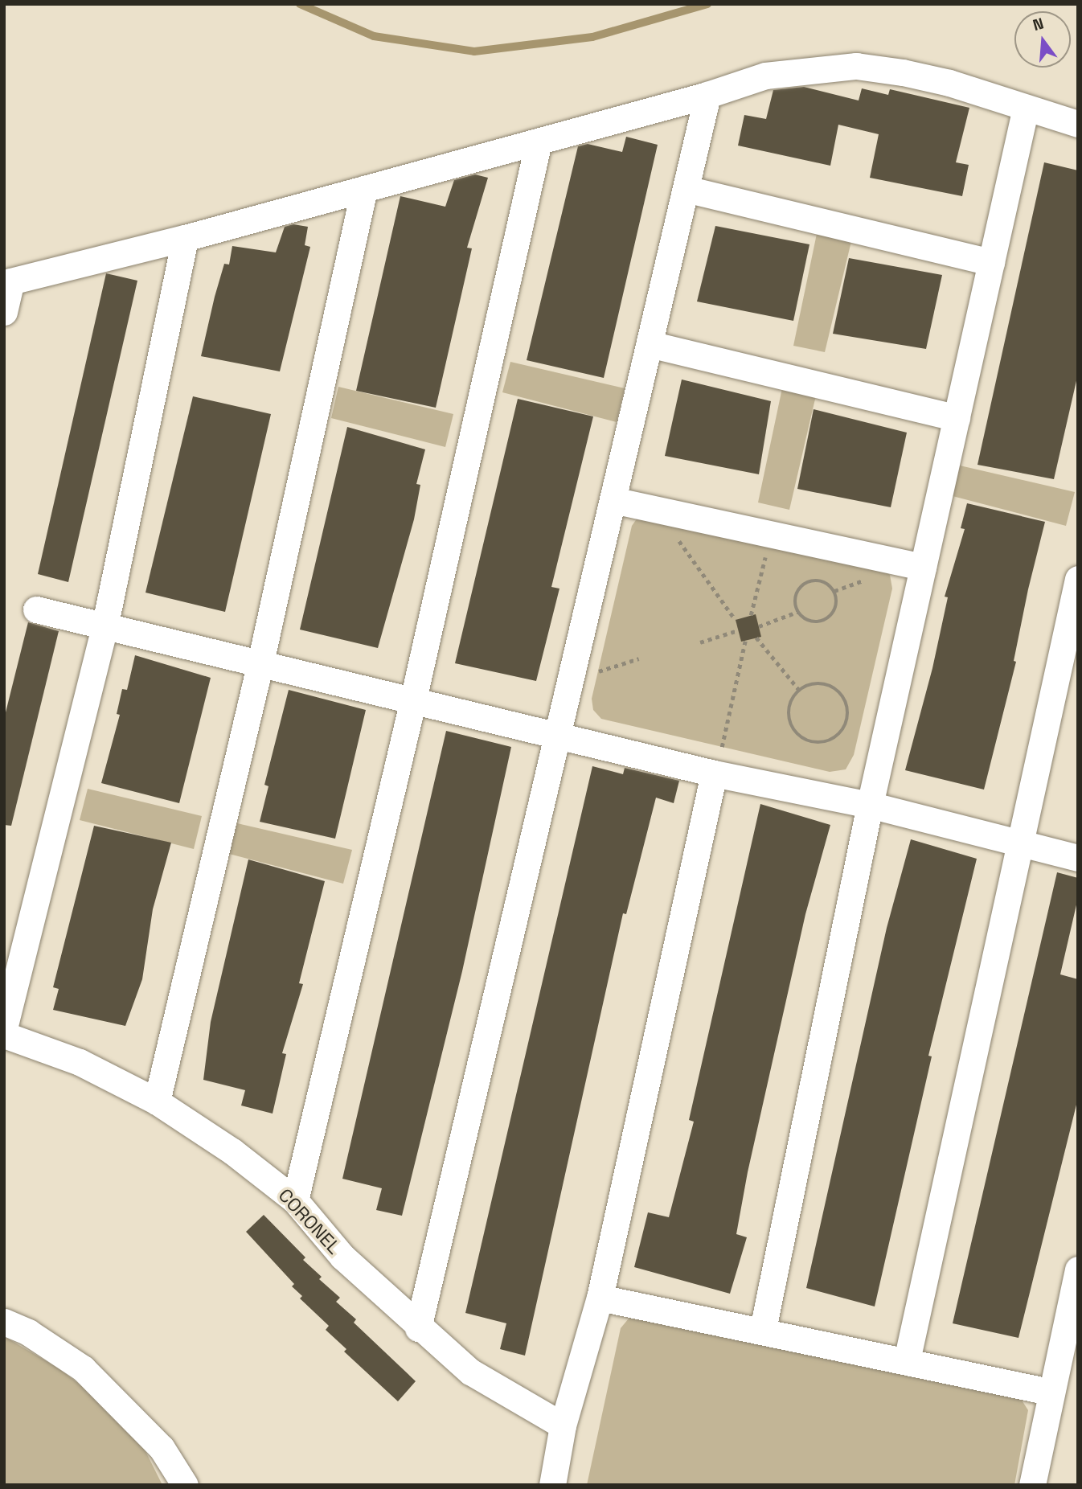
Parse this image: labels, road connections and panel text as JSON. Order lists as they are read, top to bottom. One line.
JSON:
{"streets":{"street":["CORONEL"]},"north":"top"}
